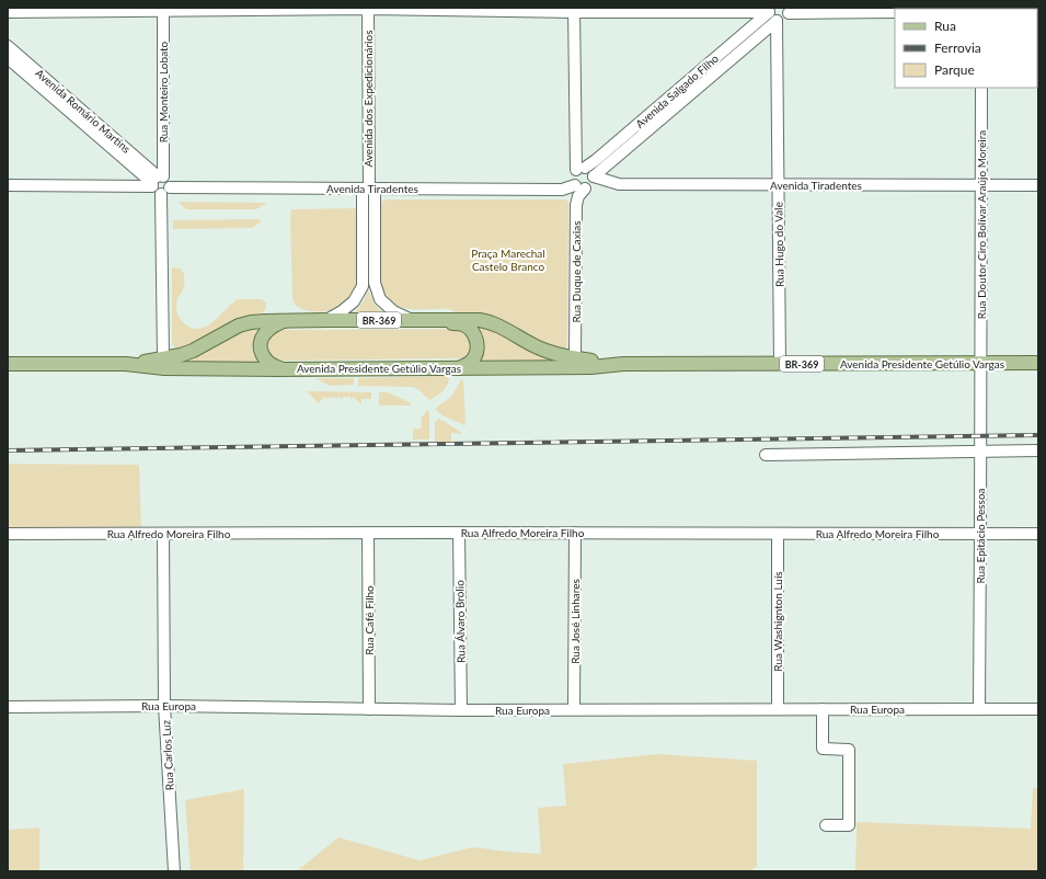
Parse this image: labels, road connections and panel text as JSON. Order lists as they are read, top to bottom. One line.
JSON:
{"streets":{"main road":["BR-369","Avenida Presidente Getúlio Vargas"],"street":["Avenida Salgado Filho","Rua Monteiro Lobato","Avenida dos Expedicionários","Avenida Romário Martins","Avenida Tiradentes","Rua Doutor Ciro Bolívar Araújo Moreira","Rua Hugo do Vale","Rua Duque de Caxias","Rua Alfredo Moreira Filho","Rua Epitácio Pessoa","Rua Café Filho","Rua Álvaro Brolio","Rua José Linhares","Rua Washignton Luís","Rua Europa","Rua Carlos Luz"]},"crossings":[["Avenida Salgado Filho","Avenida Tiradentes"],["Avenida Salgado Filho","Rua Hugo do Vale"],["Avenida Salgado Filho","Rua Duque de Caxias"],["Rua Monteiro Lobato","Avenida Romário Martins"],["Avenida dos Expedicionários","Avenida Tiradentes"],["Avenida dos Expedicionários","Avenida Presidente Getúlio Vargas"],["Avenida Romário Martins","Avenida Tiradentes"],["Avenida Tiradentes","Rua Doutor Ciro Bolívar Araújo Moreira"],["Avenida Tiradentes","Rua Hugo do Vale"],["Avenida Tiradentes","Rua Duque de Caxias"],["Rua Doutor Ciro Bolívar Araújo Moreira","Avenida Presidente Getúlio Vargas"],["Rua Doutor Ciro Bolívar Araújo Moreira","Rua Epitácio Pessoa"],["Rua Hugo do Vale","Avenida Presidente Getúlio Vargas"],["Rua Duque de Caxias","Avenida Presidente Getúlio Vargas"],["Avenida Presidente Getúlio Vargas","Rua Epitácio Pessoa"],["Rua Alfredo Moreira Filho","Rua Epitácio Pessoa"],["Rua Alfredo Moreira Filho","Rua Café Filho"],["Rua Alfredo Moreira Filho","Rua Álvaro Brolio"],["Rua Alfredo Moreira Filho","Rua José Linhares"],["Rua Alfredo Moreira Filho","Rua Washignton Luís"],["Rua Alfredo Moreira Filho","Rua Carlos Luz"],["Rua Epitácio Pessoa","Rua Europa"],["Rua Café Filho","Rua Europa"],["Rua Álvaro Brolio","Rua Europa"],["Rua José Linhares","Rua Europa"],["Rua Washignton Luís","Rua Europa"],["Rua Europa","Rua Carlos Luz"]],"parks":["Praça Marechal Castelo Branco"],"legend":["Rua","Ferrovia","Parque"]}
